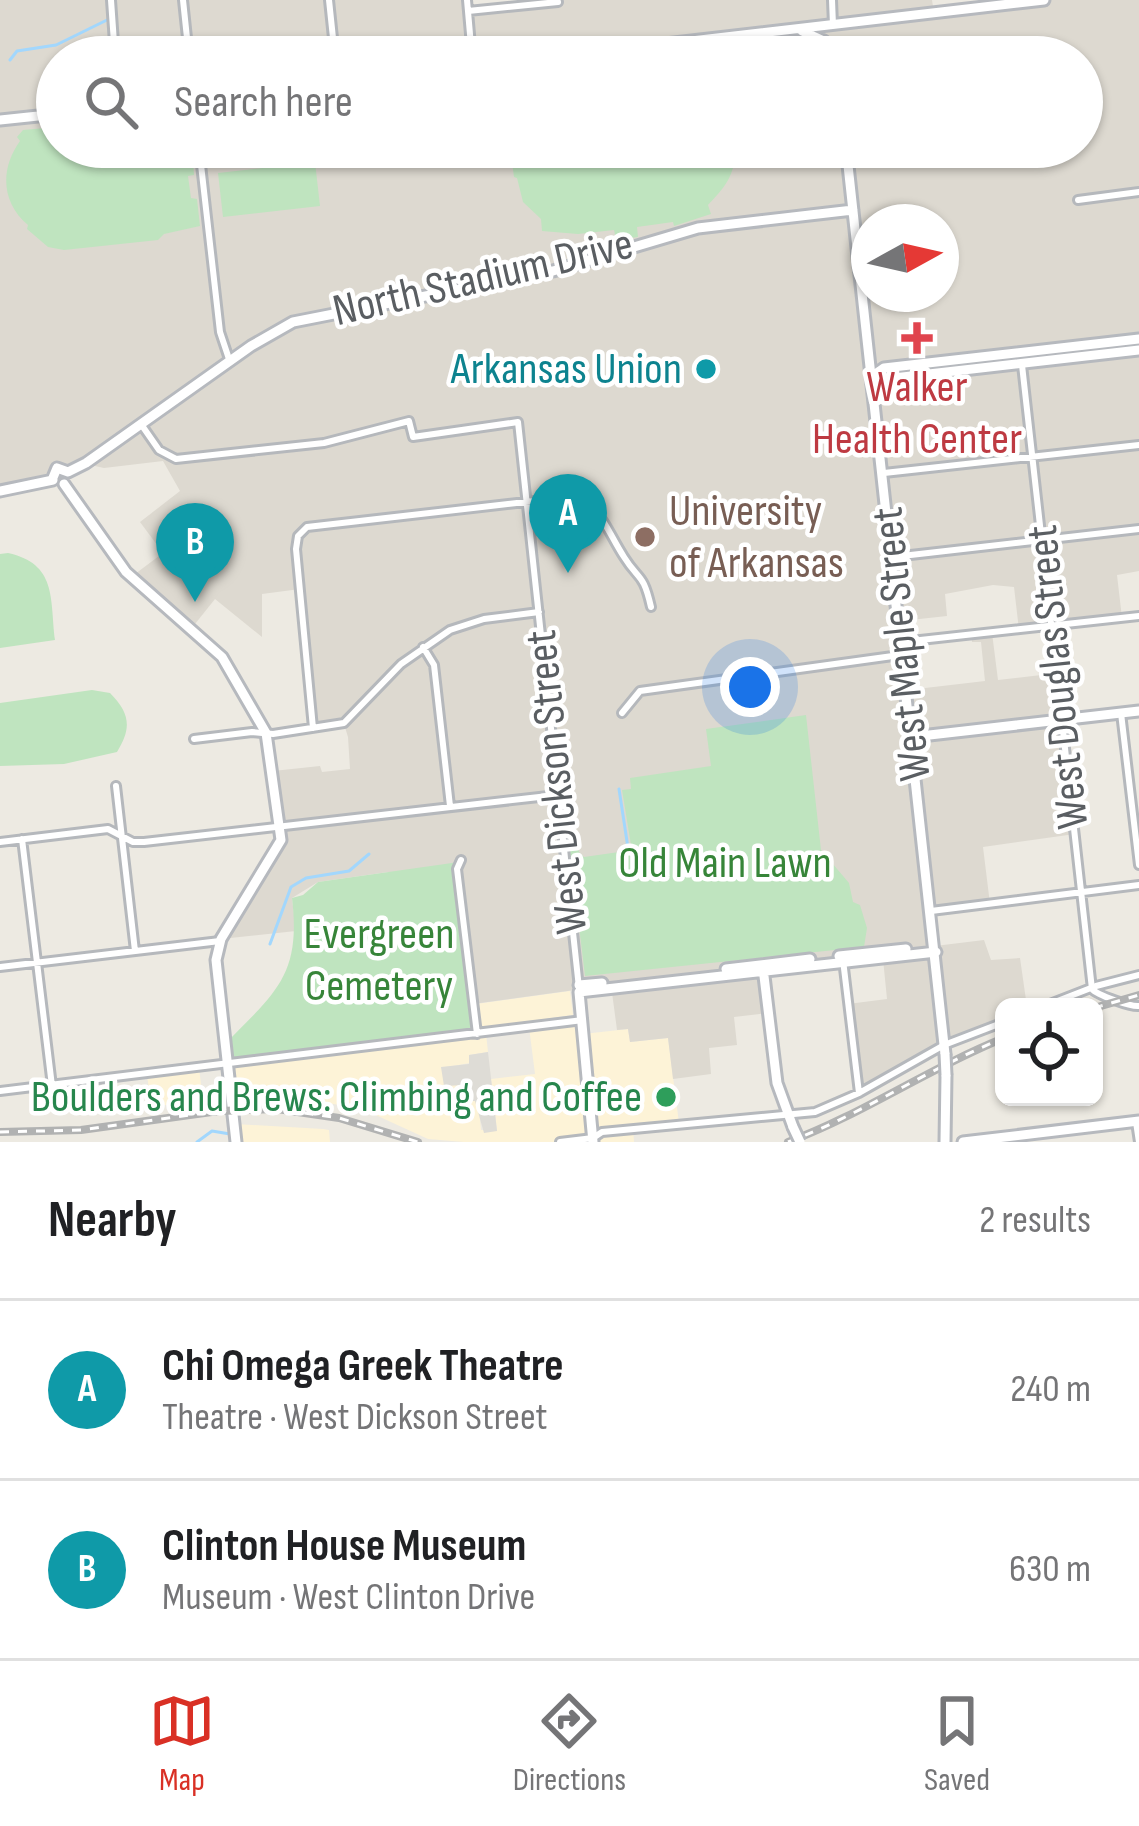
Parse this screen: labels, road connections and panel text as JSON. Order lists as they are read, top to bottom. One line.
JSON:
{"streets":{"street":["North Stadium Drive","West Maple Street","West Douglas Street","West Dickson Street"]},"crossings":[["North Stadium Drive","West Dickson Street"]],"parks":["Old Main Lawn","Evergreen Cemetery"],"places":{"health":["Walker Health Center"],"other":["Arkansas Union","University of Arkansas","Boulders and Brews: Climbing and Coffee"]},"north":"right","page":{"search":"Search here","pins":["A","B"],"heading":["Nearby","2 results"],"list":[{"mark":"A","name":"Chi Omega Greek Theatre","note":"Theatre · West Dickson Street","value":"240 m"},{"mark":"B","name":"Clinton House Museum","note":"Museum · West Clinton Drive","value":"630 m"}],"nav":["Map","Directions","Saved"]}}
